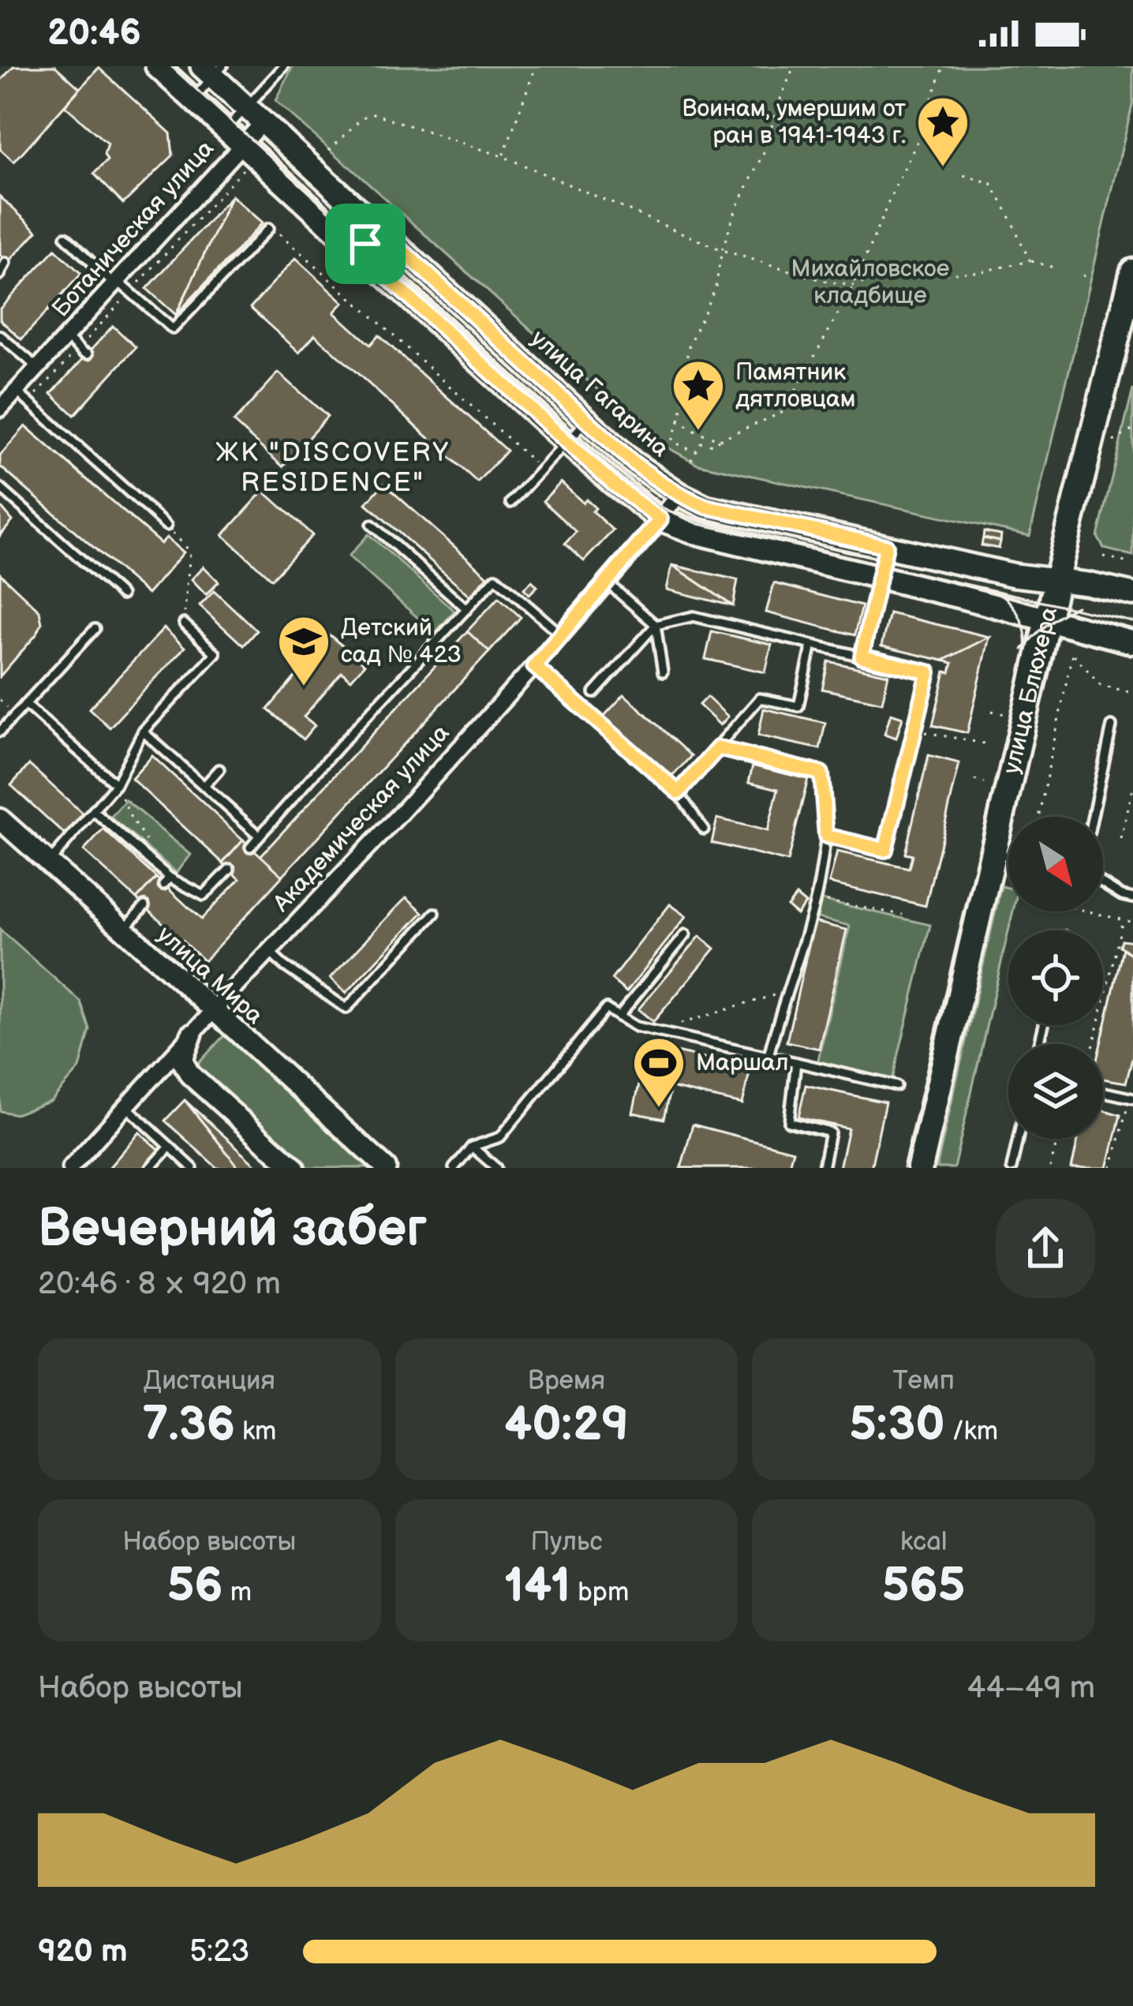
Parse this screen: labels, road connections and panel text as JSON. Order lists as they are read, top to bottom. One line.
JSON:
{"streets":{"main road":["улица Гагарина","улица Блюхера"],"street":["Ботаническая улица","Академическая улица","улица Мира"]},"crossings":[["Ботаническая улица","улица Гагарина"],["улица Гагарина","улица Блюхера"],["улица Гагарина","Академическая улица"],["Академическая улица","улица Мира"]],"districts":["ЖК \"DISCOVERY RESIDENCE\""],"parks":["Михайловское кладбище"],"places":{"place":["Воинам, умершим от ран в 1941-1943 г.","Памятник дятловцам"],"school or university":["Детский сад № 423"],"sports":["Маршал"]},"north":"bottom right","page":{"status":"20:46","heading":["Вечерний забег","20:46 · 8 × 920 m"],"stats":[["Дистанция","7.36 km"],["Время","40:29"],["Темп","5:30 /km"],["Набор высоты","56 m"],["Пульс","141 bpm"],["kcal","565"]],"chart":["Набор высоты","44–49 m"],"list":[{"name":"920 m","note":"5:23"}]}}
